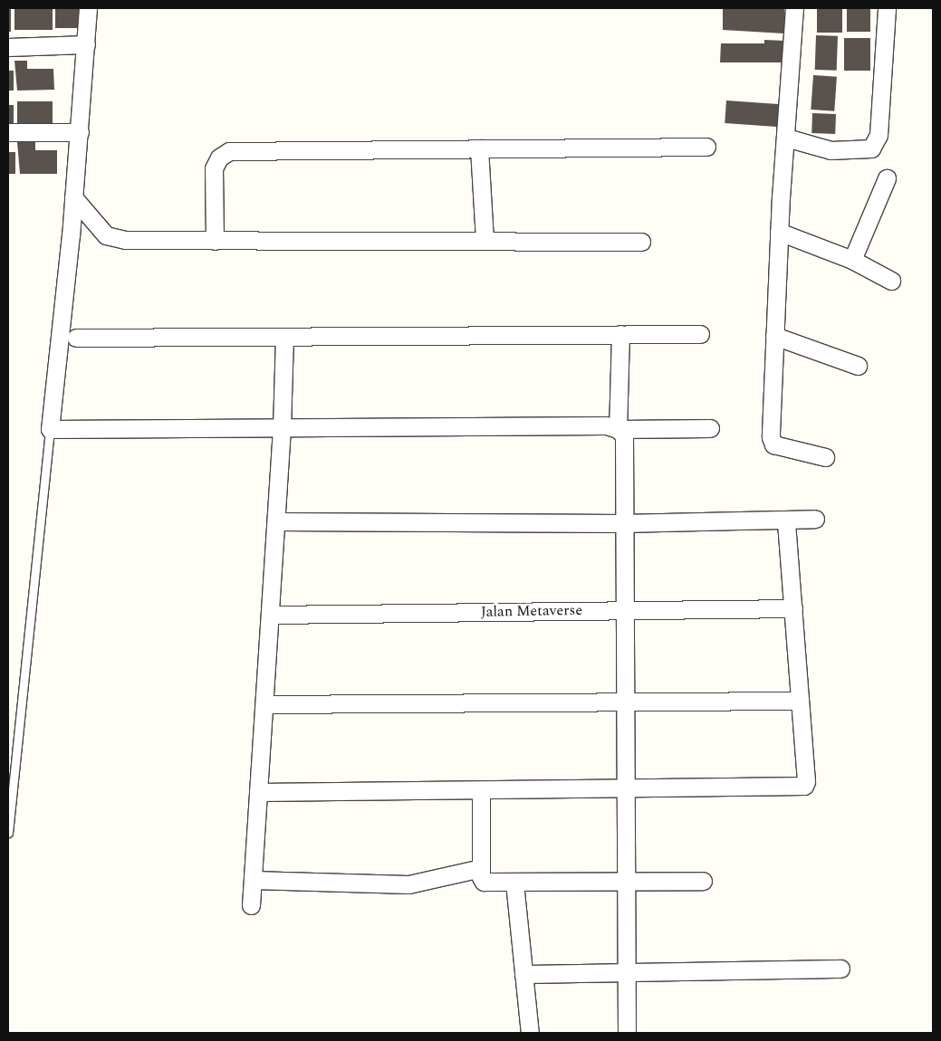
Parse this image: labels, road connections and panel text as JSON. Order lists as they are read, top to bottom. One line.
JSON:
{"streets":{"street":["Jalan Metaverse"]}}
